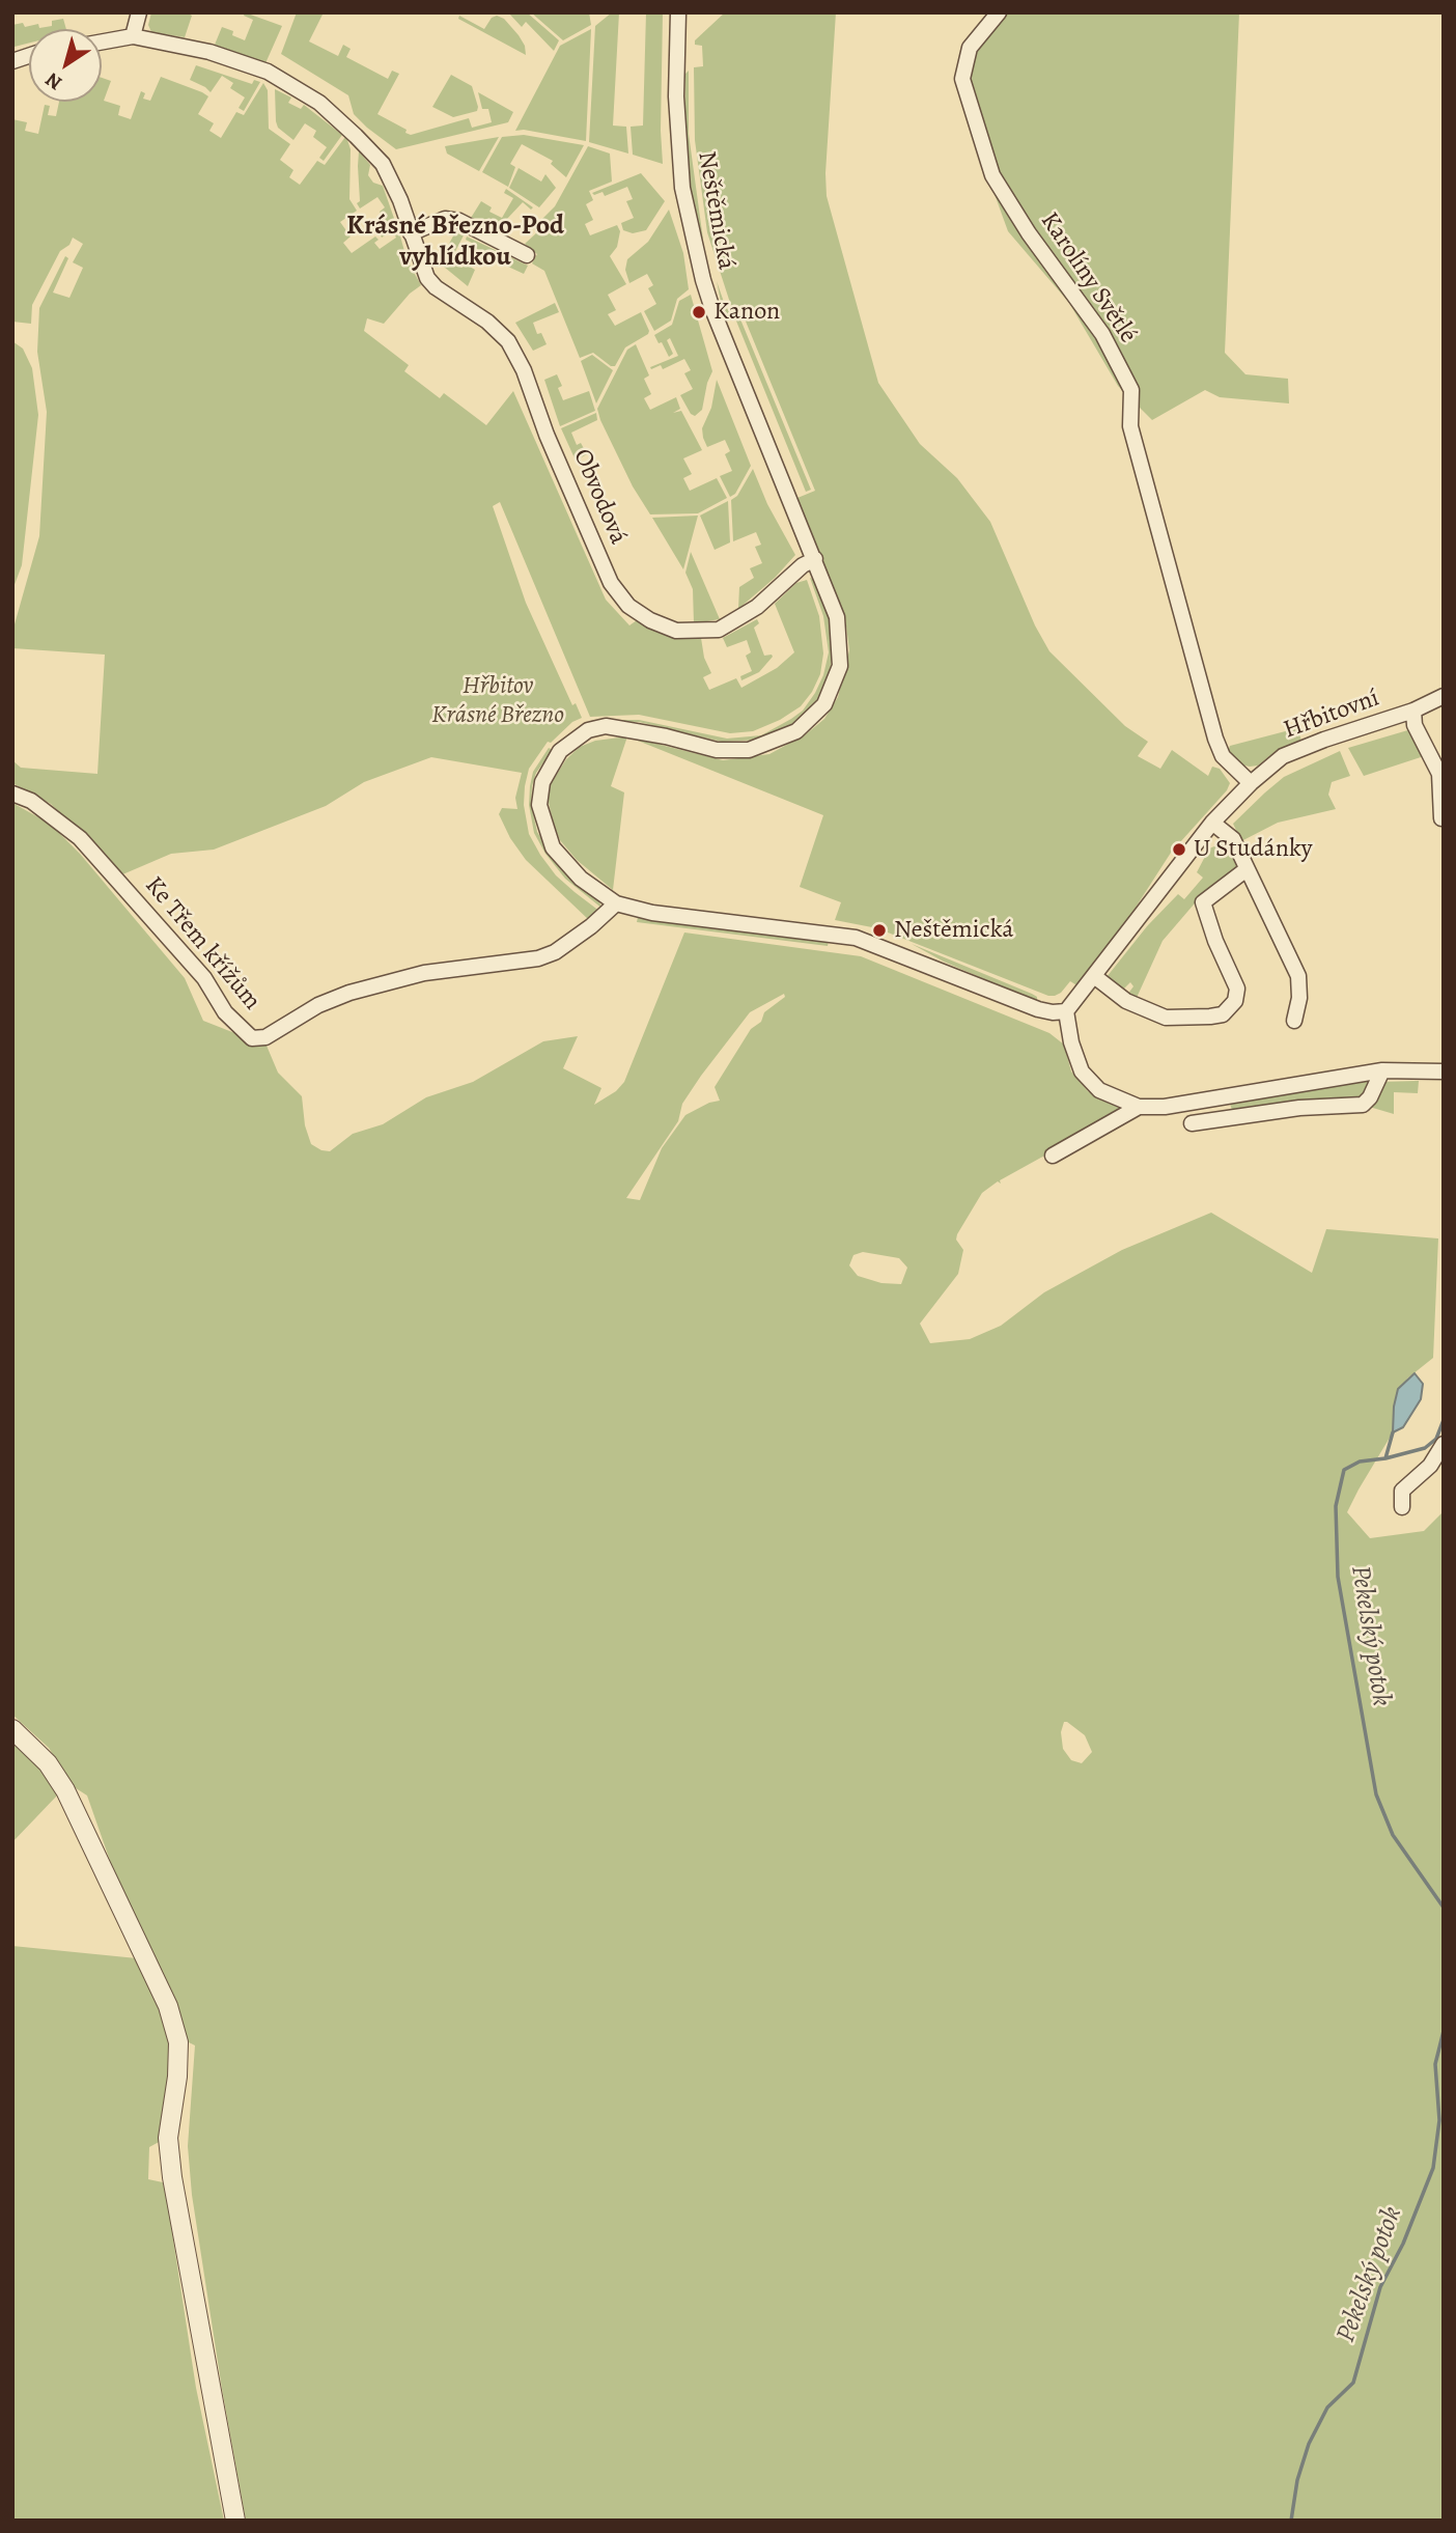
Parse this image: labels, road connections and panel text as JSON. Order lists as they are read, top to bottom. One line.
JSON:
{"streets":{"street":["Neštěmická","Karolíny Světlé","Obvodová","Hřbitovní","Ke Třem křížům"]},"crossings":[["Neštěmická","Obvodová"],["Neštěmická","Hřbitovní"],["Neštěmická","Ke Třem křížům"],["Karolíny Světlé","Hřbitovní"]],"districts":["Krásné Březno-Pod vyhlídkou"],"water":["Pekelský potok"],"parks":["Hřbitov Krásné Březno"],"places":["Kanon","U Studánky","Neštěmická"],"north":"bottom left"}
